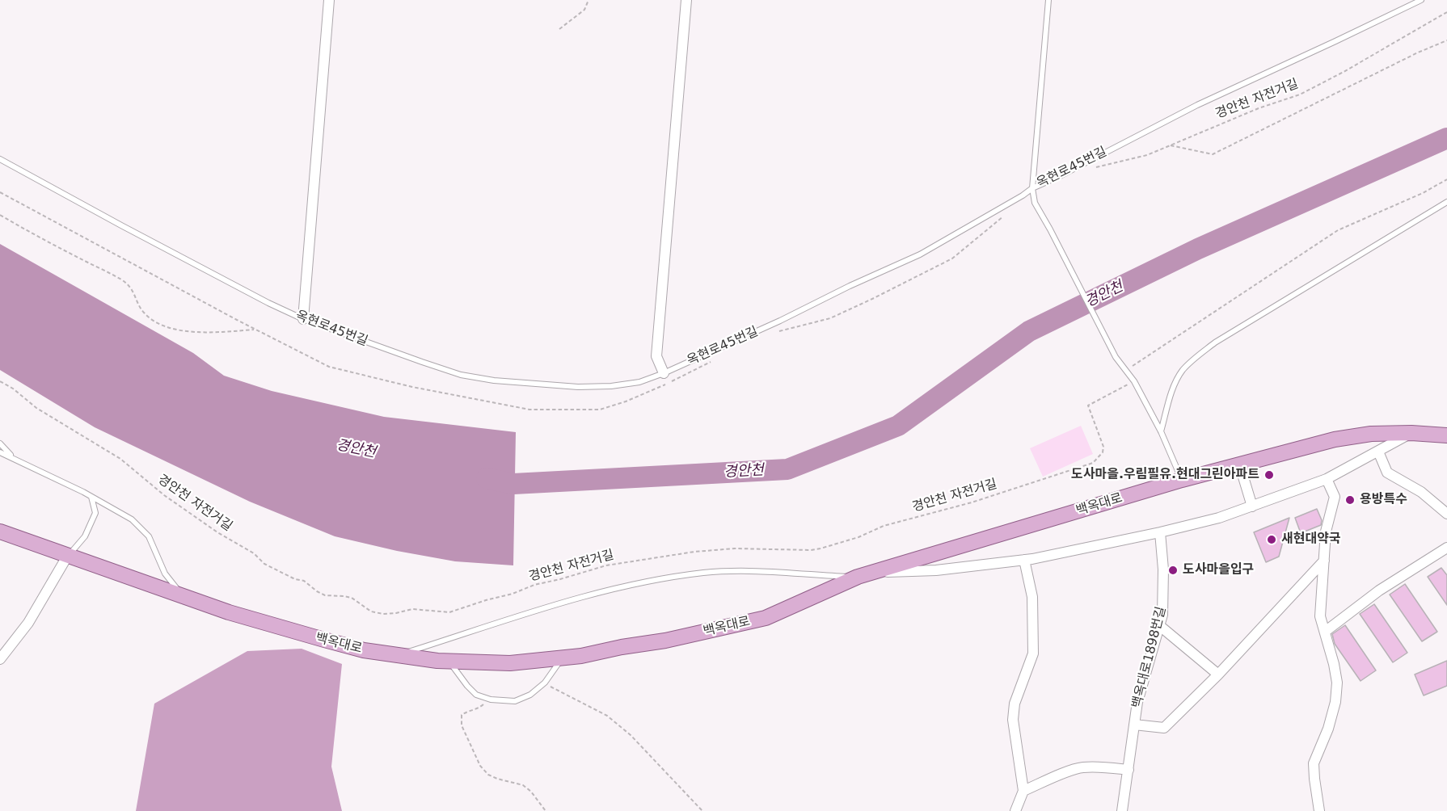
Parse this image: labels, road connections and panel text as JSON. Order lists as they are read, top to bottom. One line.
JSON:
{"streets":{"main road":["백옥대로"],"street":["백옥대로1898번길"],"lane":["옥현로45번길"],"path":["경안천 자전거길"]},"water":["경안천"],"places":["도사마을.우림필유.현대그린아파트","용방특수","새현대약국","도사마을입구"]}
